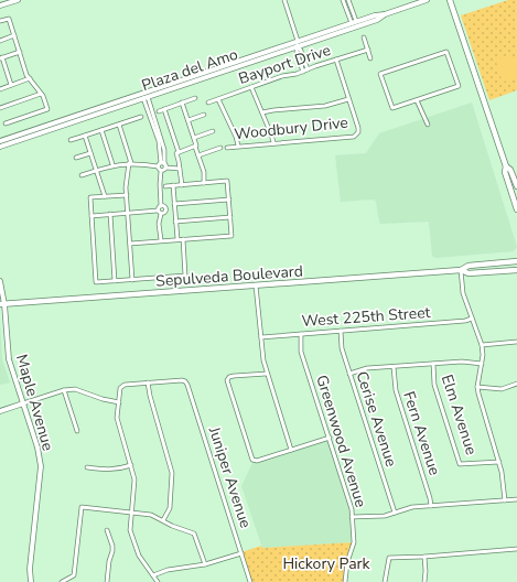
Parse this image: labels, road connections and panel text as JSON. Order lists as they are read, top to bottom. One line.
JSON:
{"streets":{"main road":["Plaza del Amo","Sepulveda Boulevard","Maple Avenue"],"street":["Bayport Drive","Woodbury Drive","West 225th Street","Elm Avenue","Cerise Avenue","Fern Avenue","Greenwood Avenue","Juniper Avenue"]},"crossings":[["Sepulveda Boulevard","Maple Avenue"],["West 225th Street","Cerise Avenue"],["West 225th Street","Greenwood Avenue"]],"parks":["Hickory Park"]}
